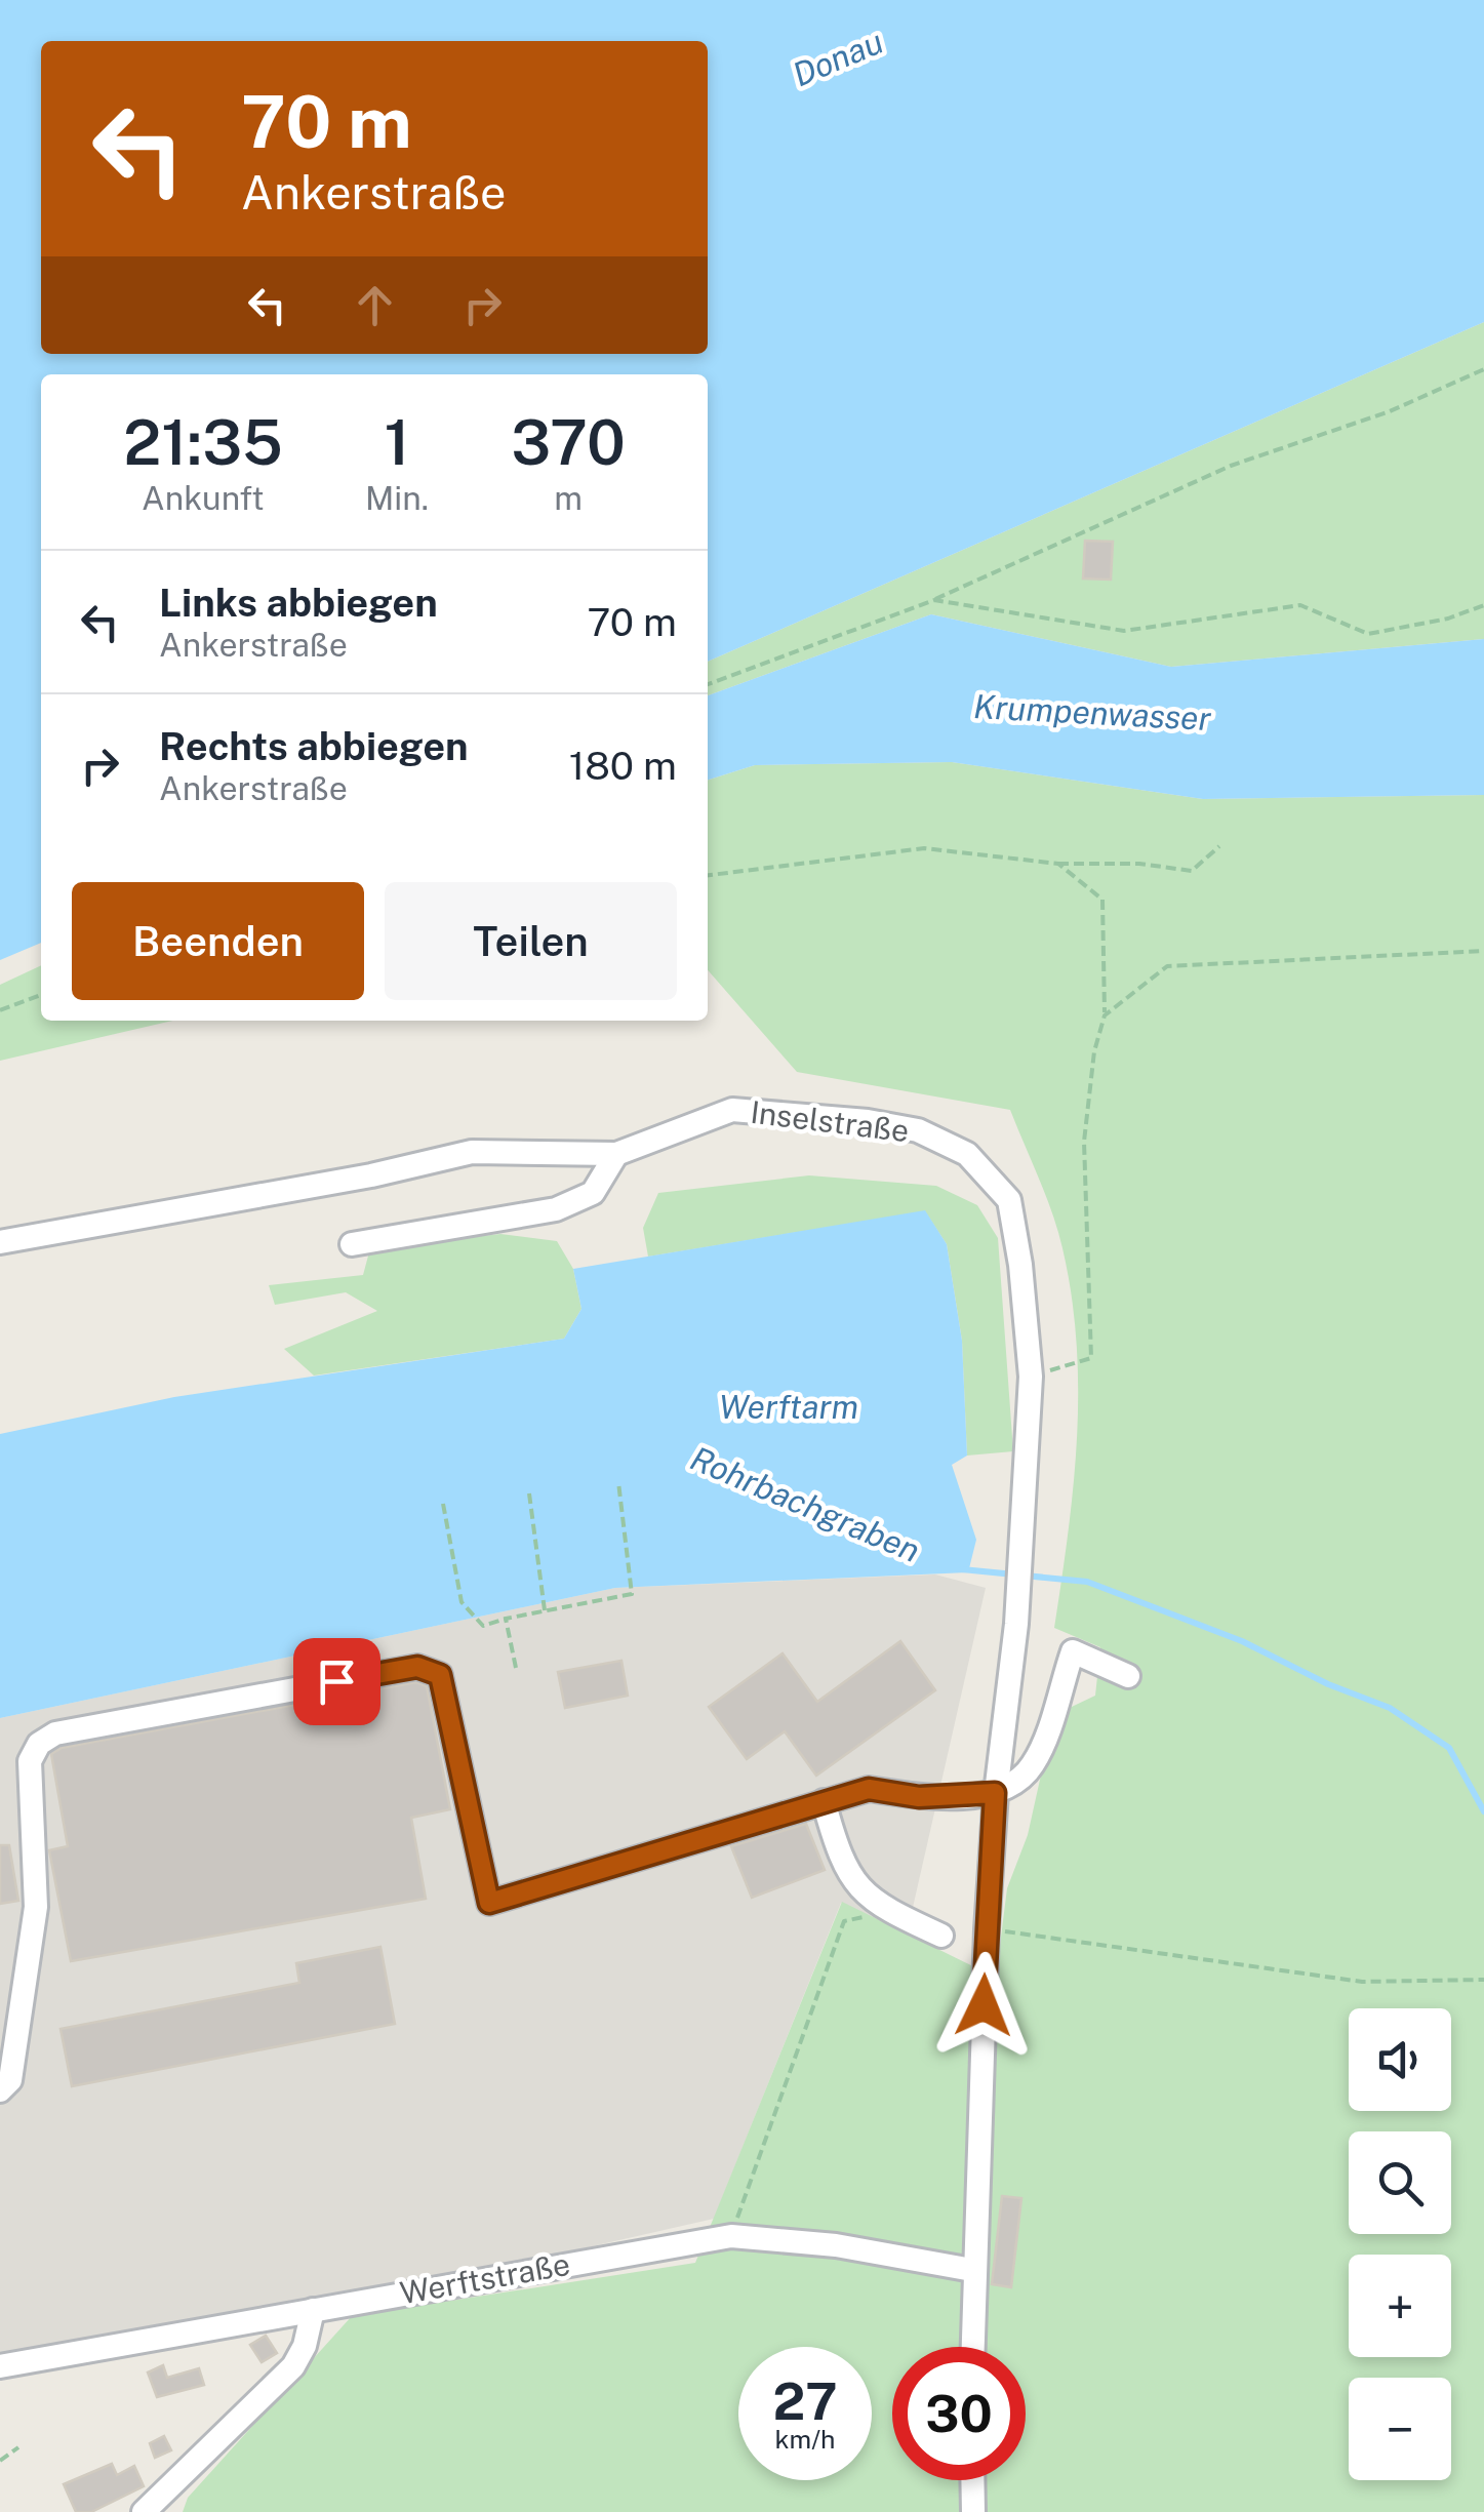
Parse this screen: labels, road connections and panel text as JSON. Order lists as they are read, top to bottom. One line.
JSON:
{"streets":{"street":["Inselstraße","Werftstraße"]},"water":["Donau","Krumpenwasser","Werftarm","Rohrbachgraben"],"page":{"turn":["70 m","Ankerstraße"],"eta":["21:35","Ankunft","1","Min.","370","m"],"list":[{"name":"Links abbiegen","note":"Ankerstraße","value":"70 m"},{"name":"Rechts abbiegen","note":"Ankerstraße","value":"180 m"}],"buttons":["Beenden","Teilen"],"map_buttons":["+","−"],"speed":"27 km/h","limit":"30"}}
